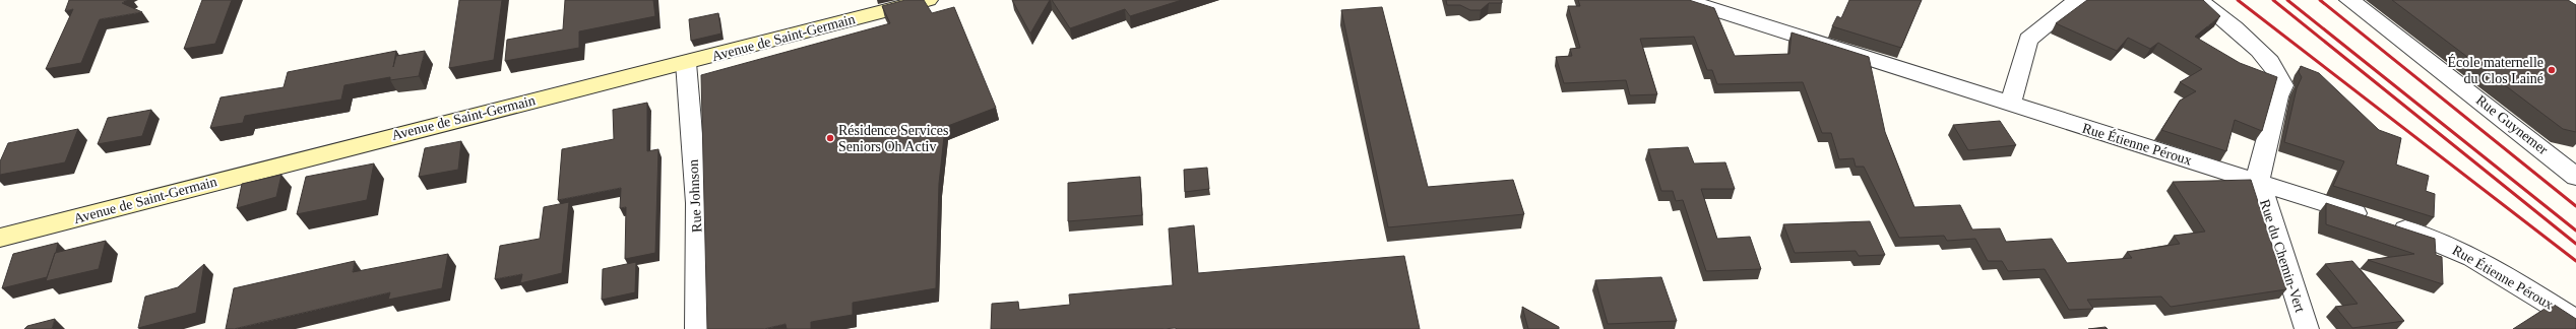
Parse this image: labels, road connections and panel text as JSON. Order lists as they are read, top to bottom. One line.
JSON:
{"streets":{"main road":["Avenue de Saint-Germain"],"street":["Rue Guynemer","Rue Étienne Péroux","Rue Johnson","Rue du Chemin-Vert"]},"crossings":[["Avenue de Saint-Germain","Rue Johnson"],["Rue Étienne Péroux","Rue du Chemin-Vert"]],"places":["École maternelle du Clos Lainé","Résidence Services Seniors Oh Activ"]}
